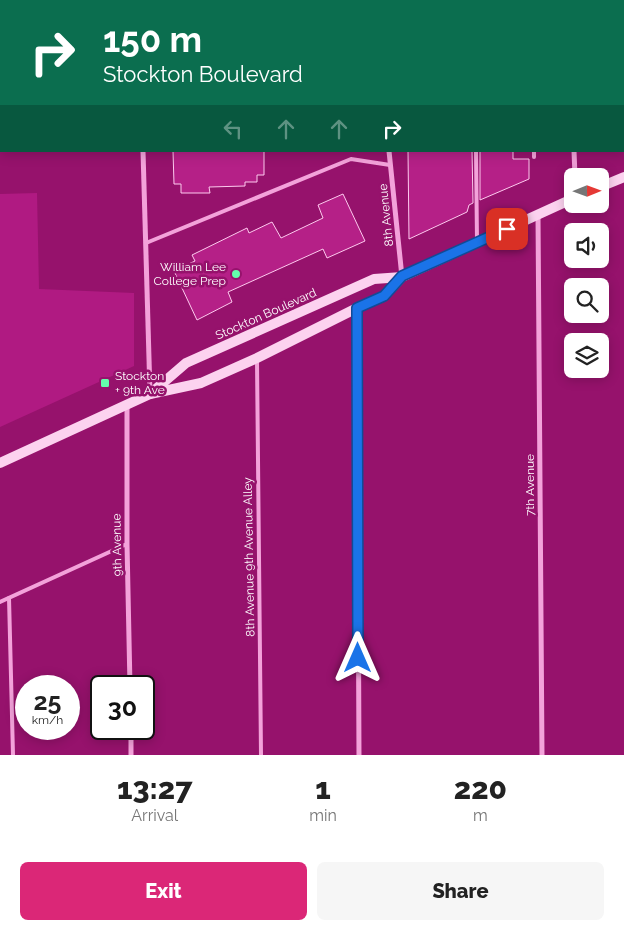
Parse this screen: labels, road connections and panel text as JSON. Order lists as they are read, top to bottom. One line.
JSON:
{"streets":{"main road":["Stockton Boulevard"],"street":["8th Avenue","7th Avenue","9th Avenue"],"lane":["8th Avenue 9th Avenue Alley"]},"crossings":[["8th Avenue","Stockton Boulevard"],["Stockton Boulevard","7th Avenue"],["Stockton Boulevard","9th Avenue"],["Stockton Boulevard","8th Avenue 9th Avenue Alley"]],"places":{"other":["William Lee College Prep"],"transit":["Stockton + 9th Ave"]},"north":"right","page":{"turn":["150 m","Stockton Boulevard"],"speed":"25 km/h","limit":"30","eta":["13:27","Arrival","1","min","220","m"],"buttons":["Exit","Share"]}}
